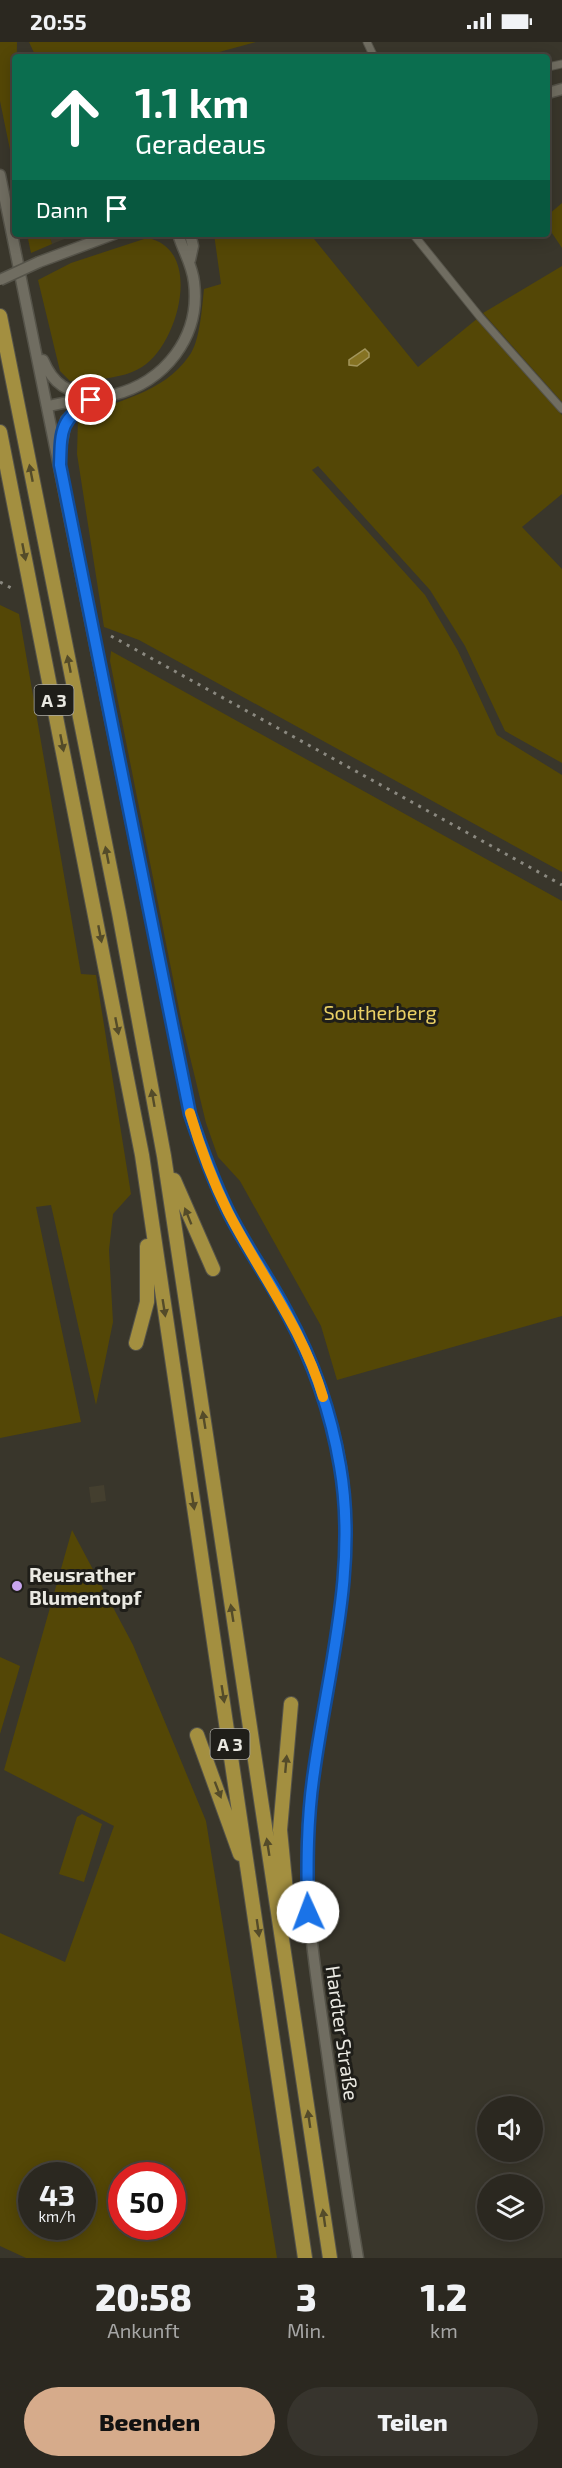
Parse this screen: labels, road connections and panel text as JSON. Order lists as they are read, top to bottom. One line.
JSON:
{"streets":{"highway":["A 3"],"main road":["Hardter Straße"]},"parks":["Southerberg"],"places":["Reusrather Blumentopf"],"page":{"status":"20:55","turn":["1.1 km","Geradeaus"],"then":"Dann","speed":"43 km/h","limit":"50","eta":["20:58","Ankunft","3","Min.","1.2","km"],"buttons":["Beenden","Teilen"]}}
